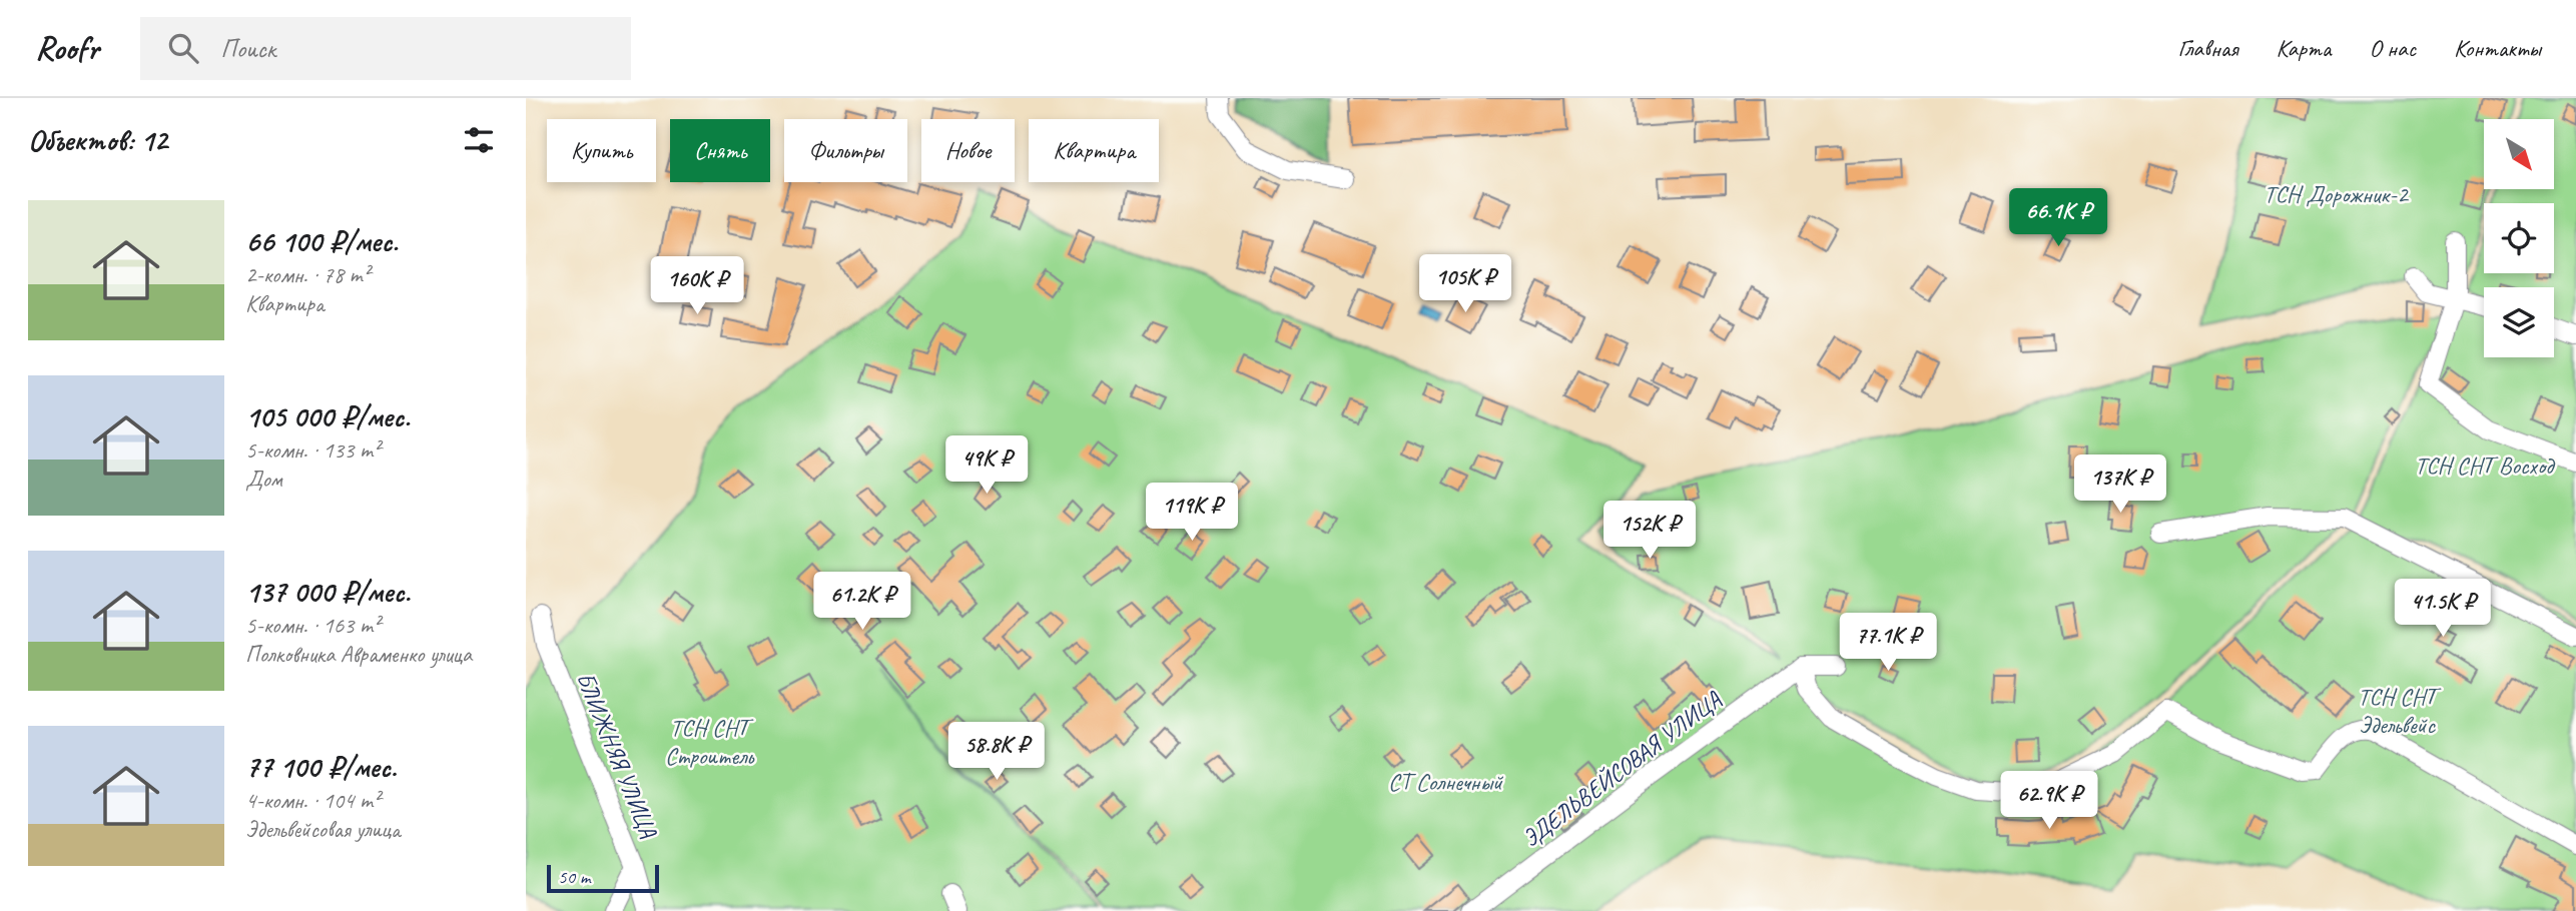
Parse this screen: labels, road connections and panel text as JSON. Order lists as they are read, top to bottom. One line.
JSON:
{"streets":{"street":["БЛИЖНЯЯ УЛИЦА","ЭДЕЛЬВЕЙСОВАЯ УЛИЦА"]},"parks":["ТСН Дорожник-2","ТСН СНТ Восход","ТСН СНТ Эдельвейс","ТСН СНТ Строитель","СТ Солнечный"],"scale_bar":"50 m","north":"bottom right","page":{"header":"Roofr","search":"Поиск","nav":["Главная","Карта","О нас","Контакты"],"heading":"Объектов: 12","chip":["Купить","Снять","Фильтры","Новое","Квартира"],"list":[{"name":"66 100 ₽/мес.","note":"2-комн. · 78 m² · Квартира"},{"name":"105 000 ₽/мес.","note":"5-комн. · 133 m² · Дом"},{"name":"137 000 ₽/мес.","note":"5-комн. · 163 m² · Полковника Авраменко улица"},{"name":"77 100 ₽/мес.","note":"4-комн. · 104 m² · Эдельвейсовая улица"}],"price":["66.1K ₽","105K ₽","160K ₽","49K ₽","137K ₽","119K ₽","152K ₽","61.2K ₽","41.5K ₽","77.1K ₽","58.8K ₽","62.9K ₽"],"scale":"50 m"}}
